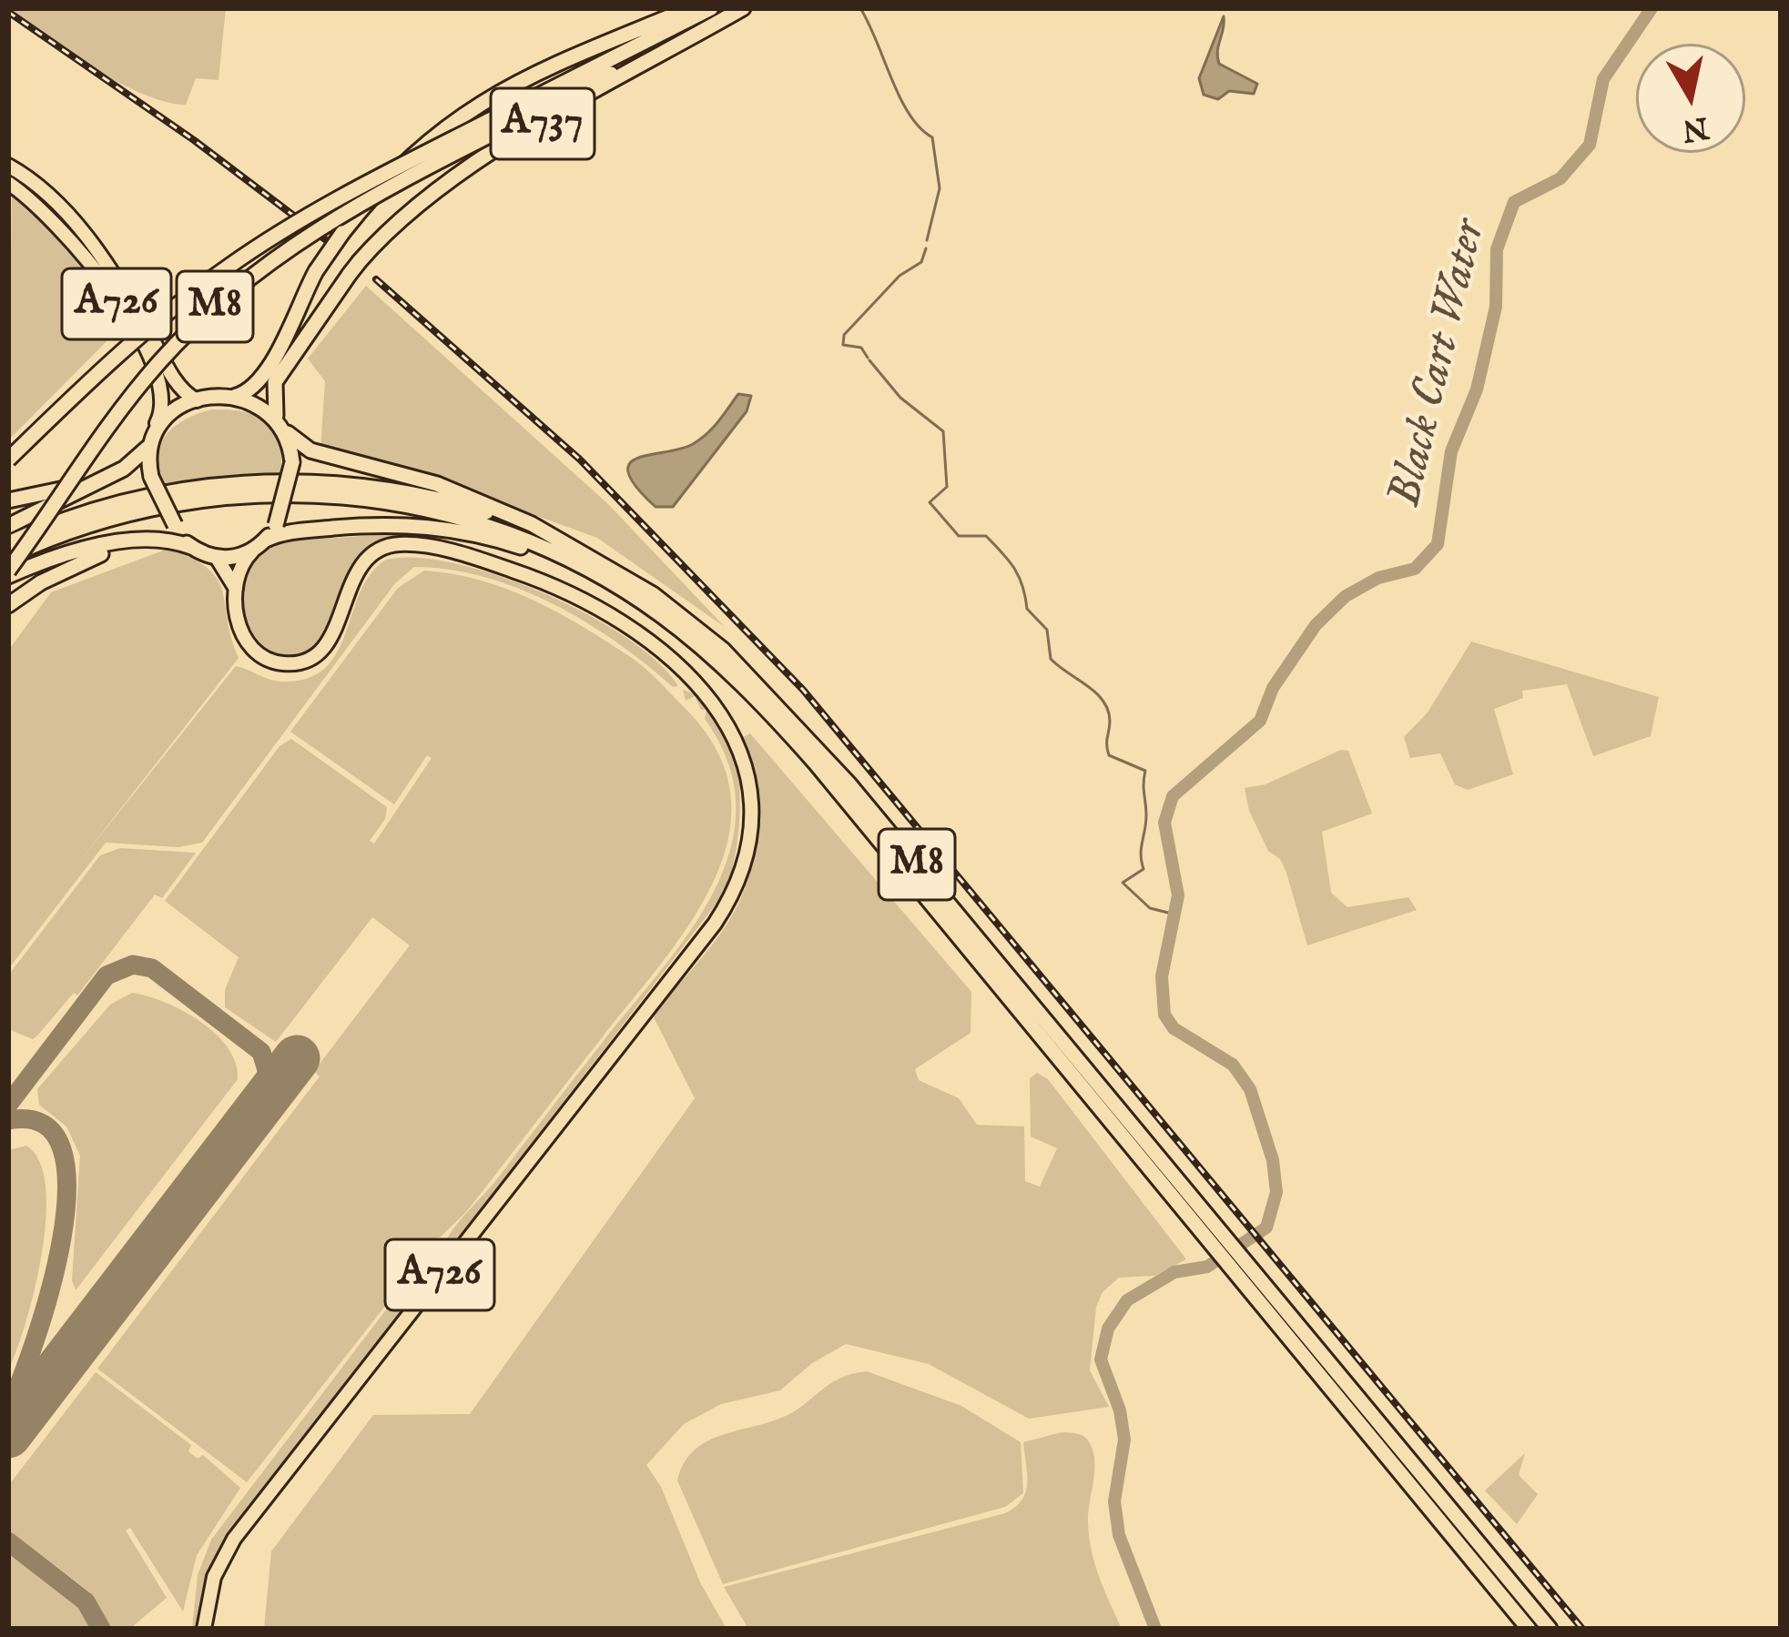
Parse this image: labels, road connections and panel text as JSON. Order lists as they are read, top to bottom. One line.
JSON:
{"streets":{"highway":["A737","A726","M8"]},"crossings":[["A737","A726"],["A737","M8"],["A726","M8"]],"water":["Black Cart Water"],"north":"bottom"}
